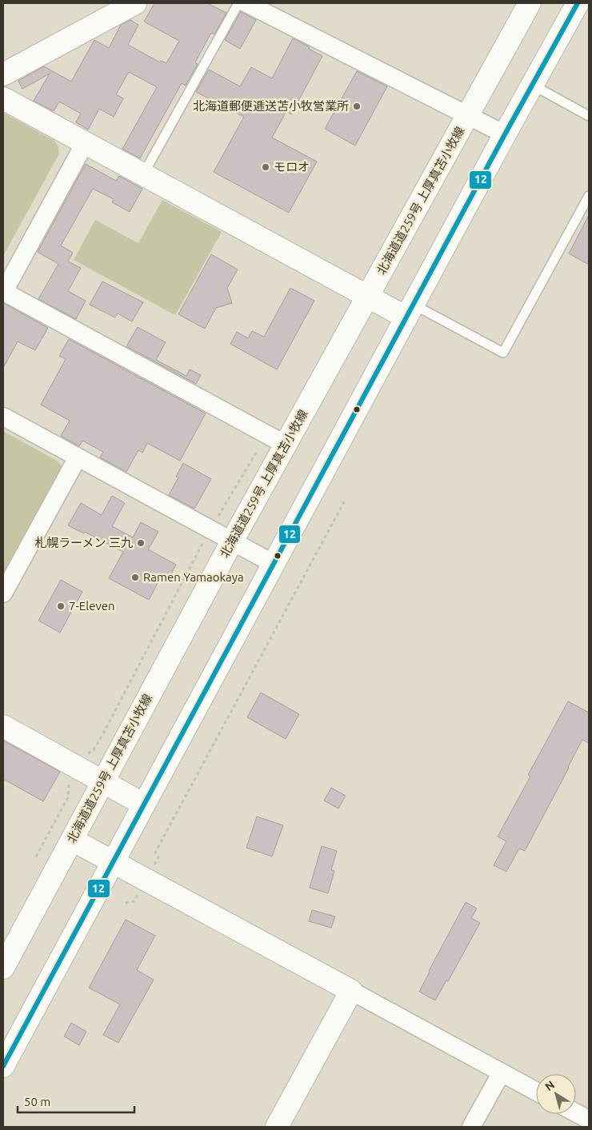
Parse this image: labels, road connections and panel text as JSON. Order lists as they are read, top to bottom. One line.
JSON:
{"streets":{"main road":["北海道道259号 上厚真苫小牧線"]},"places":["北海道郵便逓送苫小牧営業所","モロオ","札幌ラーメン 三九","Ramen Yamaokaya","7-Eleven"],"lines":["transit line 12"],"scale_bar":"50 m","north":"top left"}
